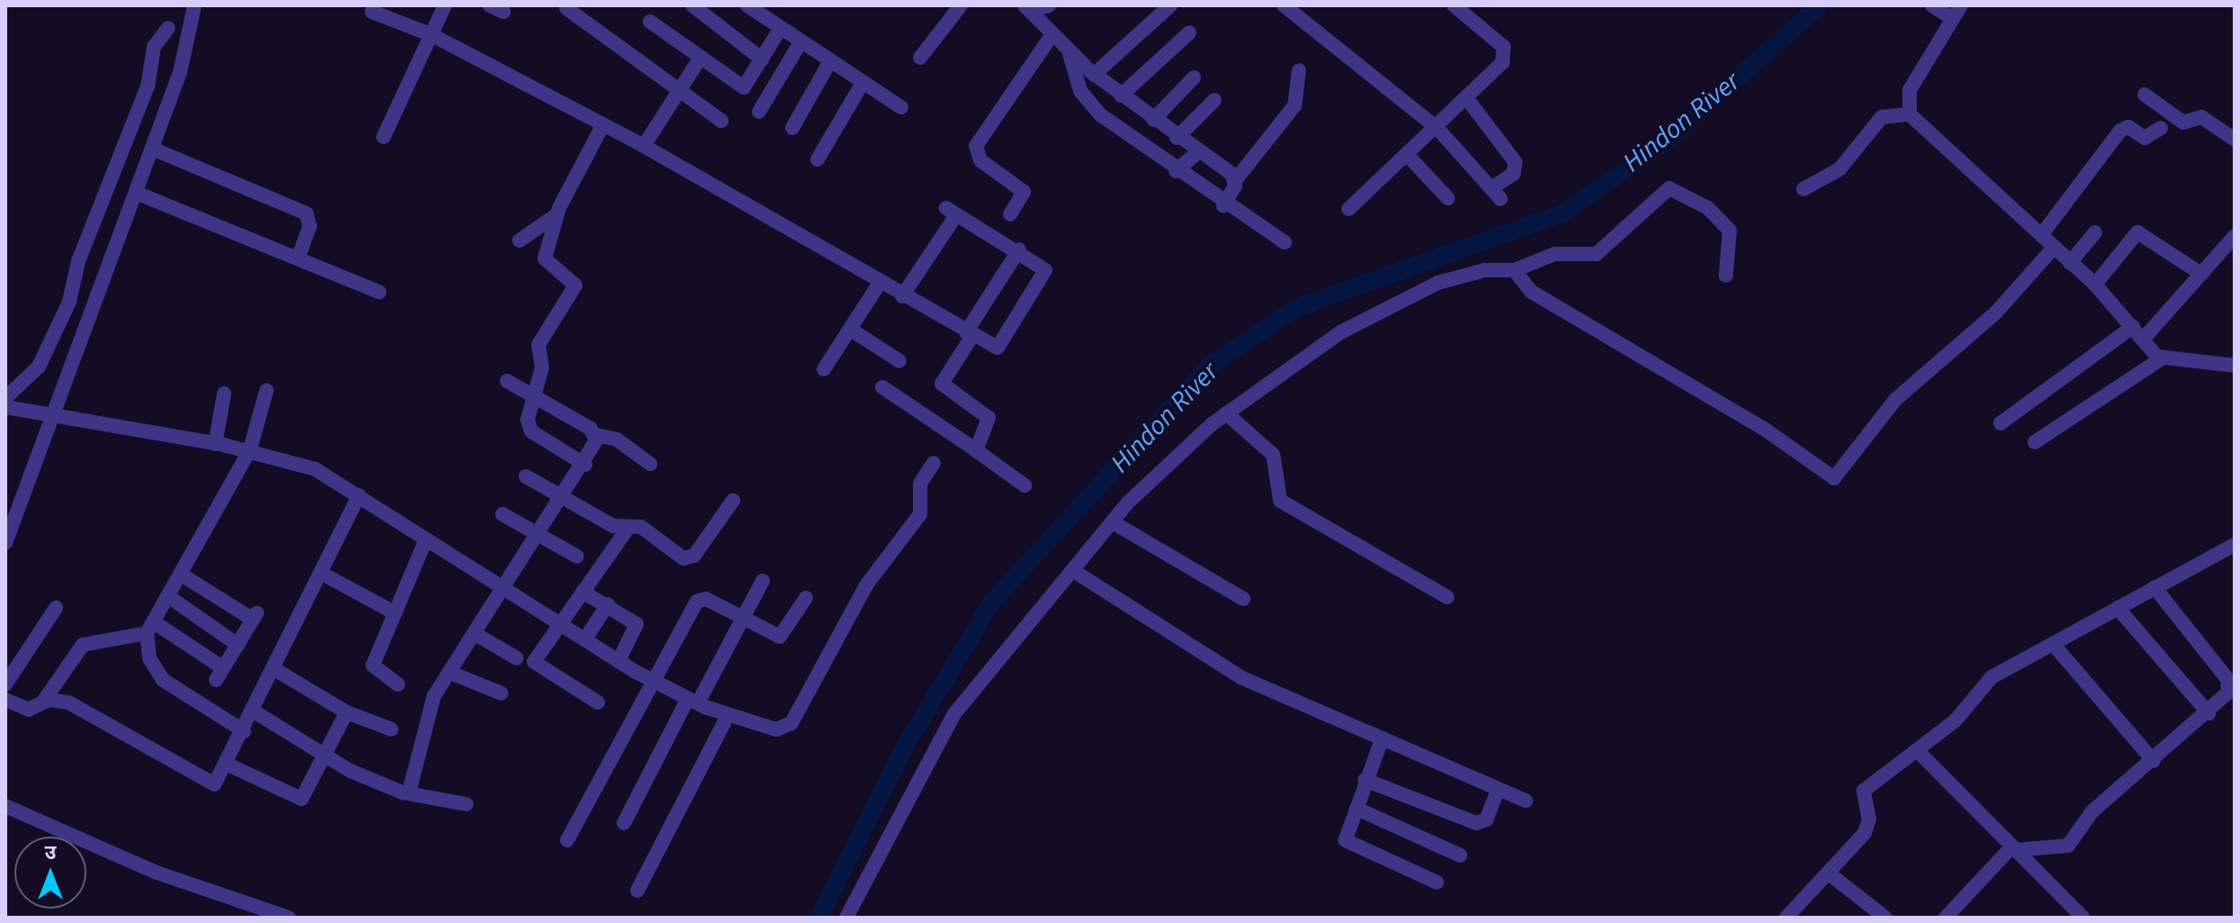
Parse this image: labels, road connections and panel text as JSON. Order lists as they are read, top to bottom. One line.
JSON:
{"water":["Hindon River"],"north":"top"}
